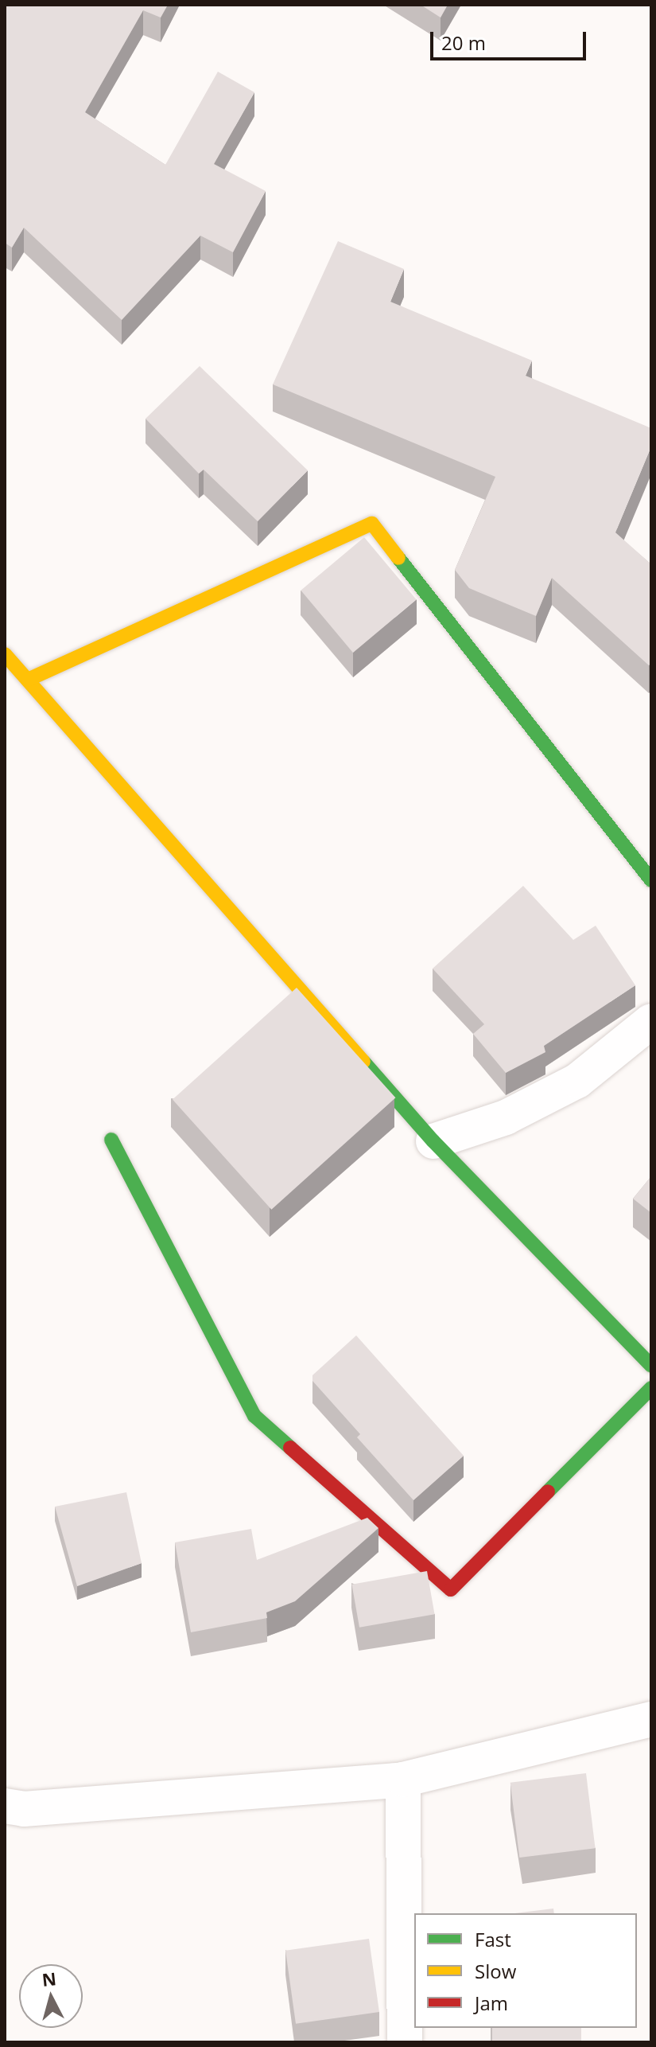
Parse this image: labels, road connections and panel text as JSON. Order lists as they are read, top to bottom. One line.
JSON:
{"legend":["Fast","Slow","Jam"],"scale_bar":"20 m","north":"top"}
